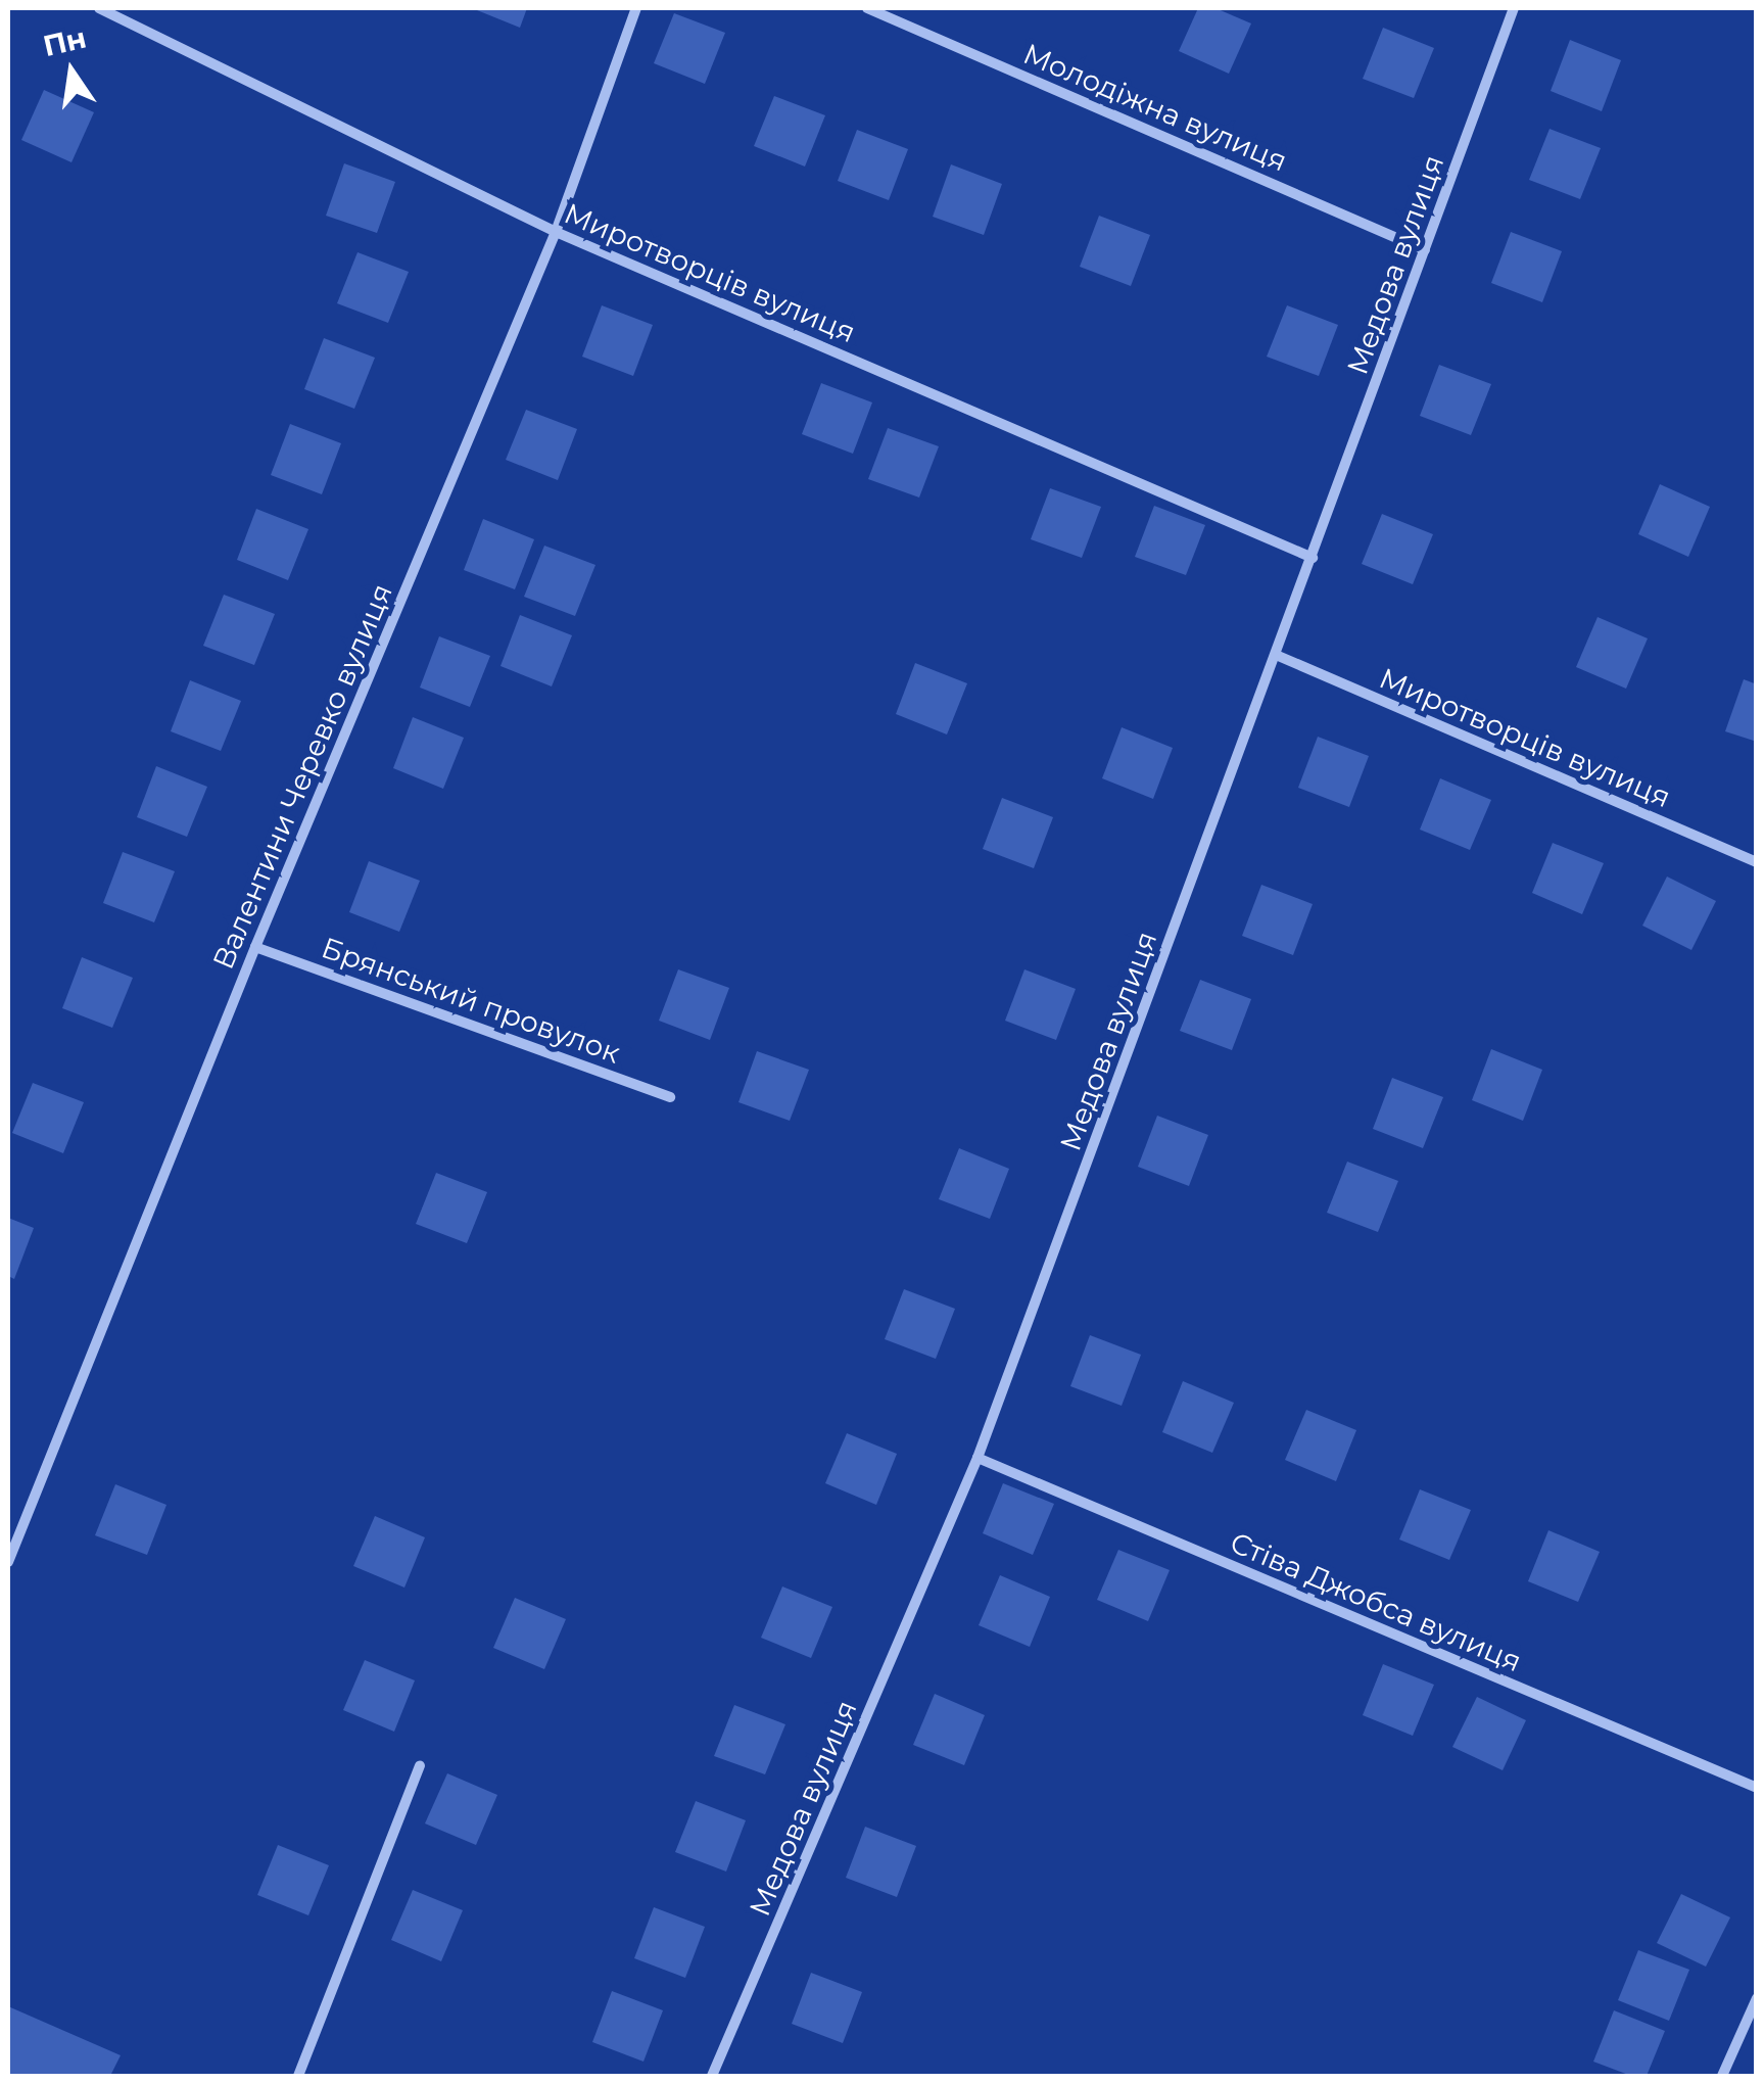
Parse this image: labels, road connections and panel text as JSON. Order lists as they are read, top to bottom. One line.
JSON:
{"streets":{"street":["Молодіжна вулиця","Медова вулиця","Миротворців вулиця","Валентини Черевко вулиця","Брянський провулок","Стіва Джобса вулиця"]},"crossings":[["Молодіжна вулиця","Медова вулиця"],["Медова вулиця","Миротворців вулиця"],["Медова вулиця","Стіва Джобса вулиця"],["Миротворців вулиця","Валентини Черевко вулиця"],["Валентини Черевко вулиця","Брянський провулок"]],"north":"top"}
